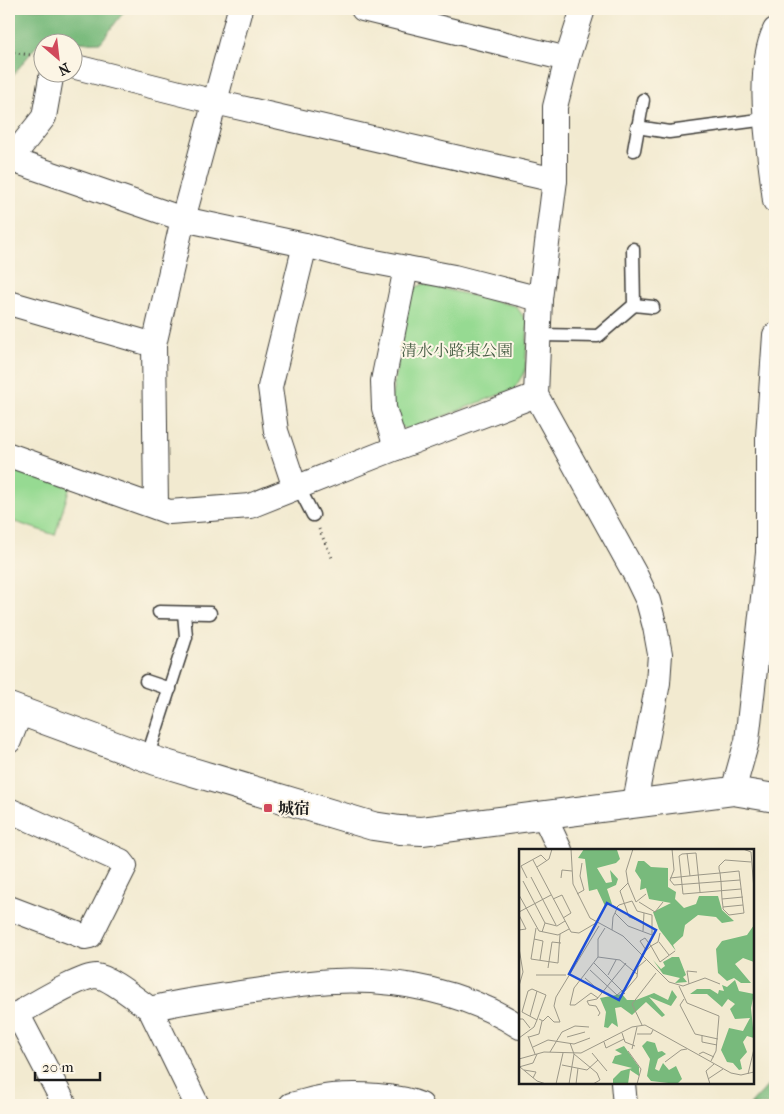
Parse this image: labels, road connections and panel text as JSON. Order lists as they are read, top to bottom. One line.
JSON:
{"parks":["清水小路東公園"],"places":{"transit":["城宿"]},"scale_bar":"20 m","north":"bottom right"}
